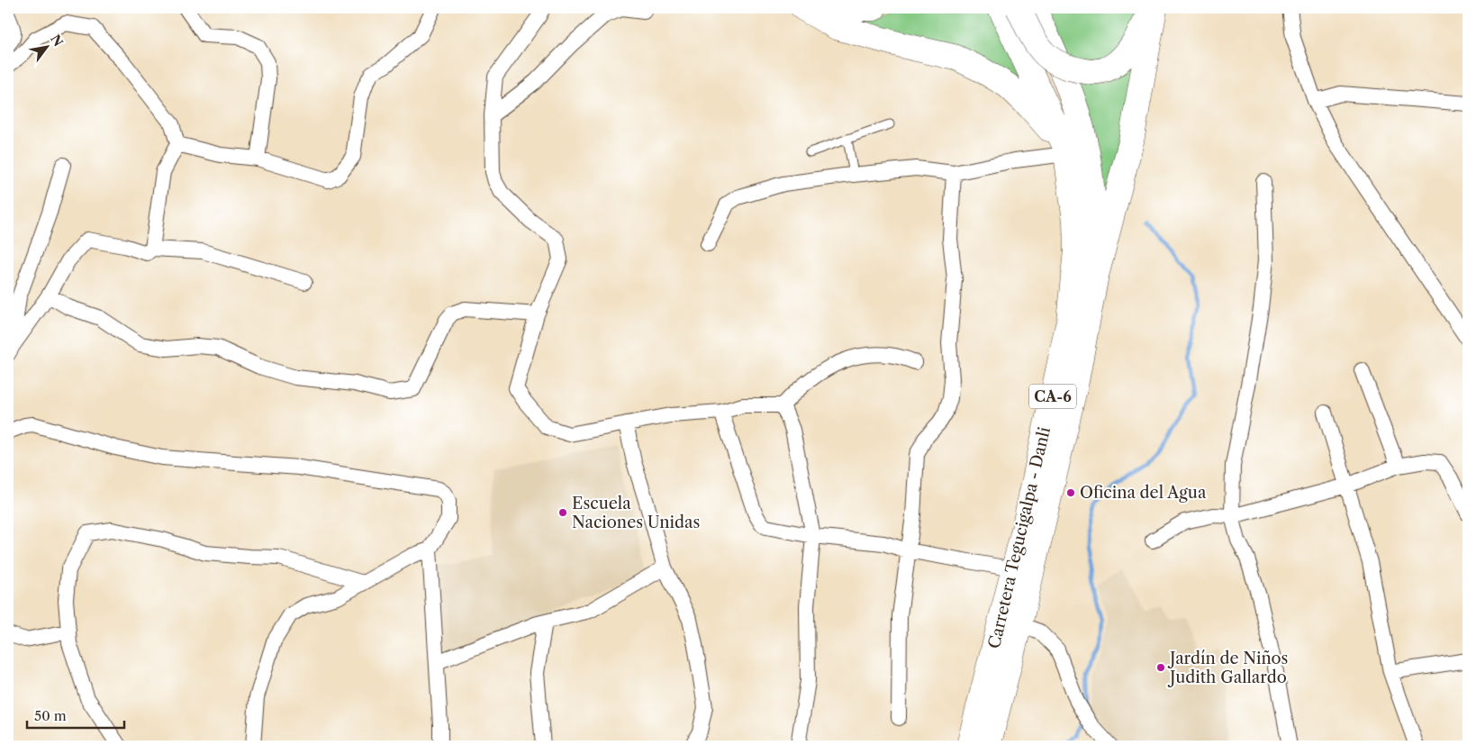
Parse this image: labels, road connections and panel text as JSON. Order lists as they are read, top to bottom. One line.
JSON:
{"streets":{"highway":["CA-6","Carretera Tegucigalpa - Danli"]},"crossings":[["CA-6","Carretera Tegucigalpa - Danli"]],"places":["Oficina del Agua","Escuela Naciones Unidas","Jardín de Niños Judith Gallardo"],"scale_bar":"50 m","north":"top right"}
